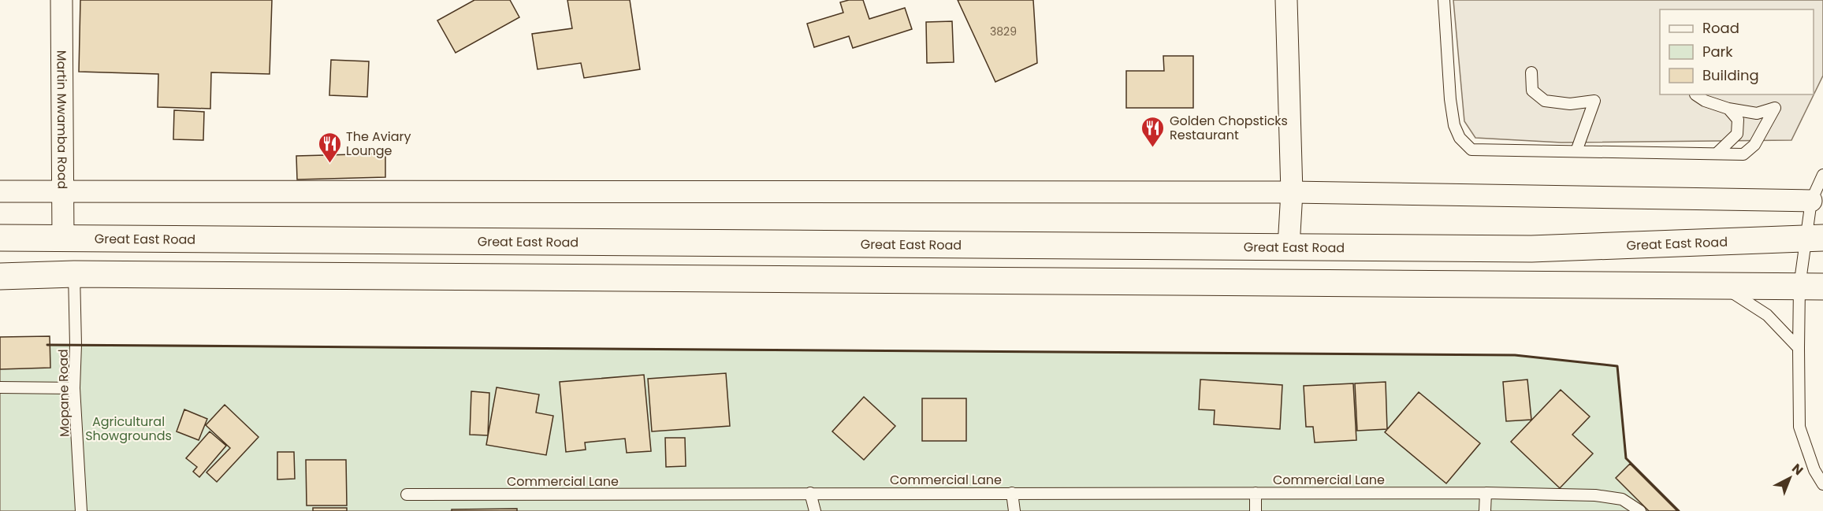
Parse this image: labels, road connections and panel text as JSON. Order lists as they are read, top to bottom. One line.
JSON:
{"streets":{"main road":["Great East Road"],"street":["Martin Mwamba Road"],"lane":["Mopane Road","Commercial Lane"]},"crossings":[["Martin Mwamba Road","Great East Road"]],"parks":["Agricultural Showgrounds"],"places":{"restaurant":["Golden Chopsticks Restaurant","The Aviary Lounge"]},"house_numbers":["3829"],"legend":["Road","Park","Building"],"north":"top right"}
